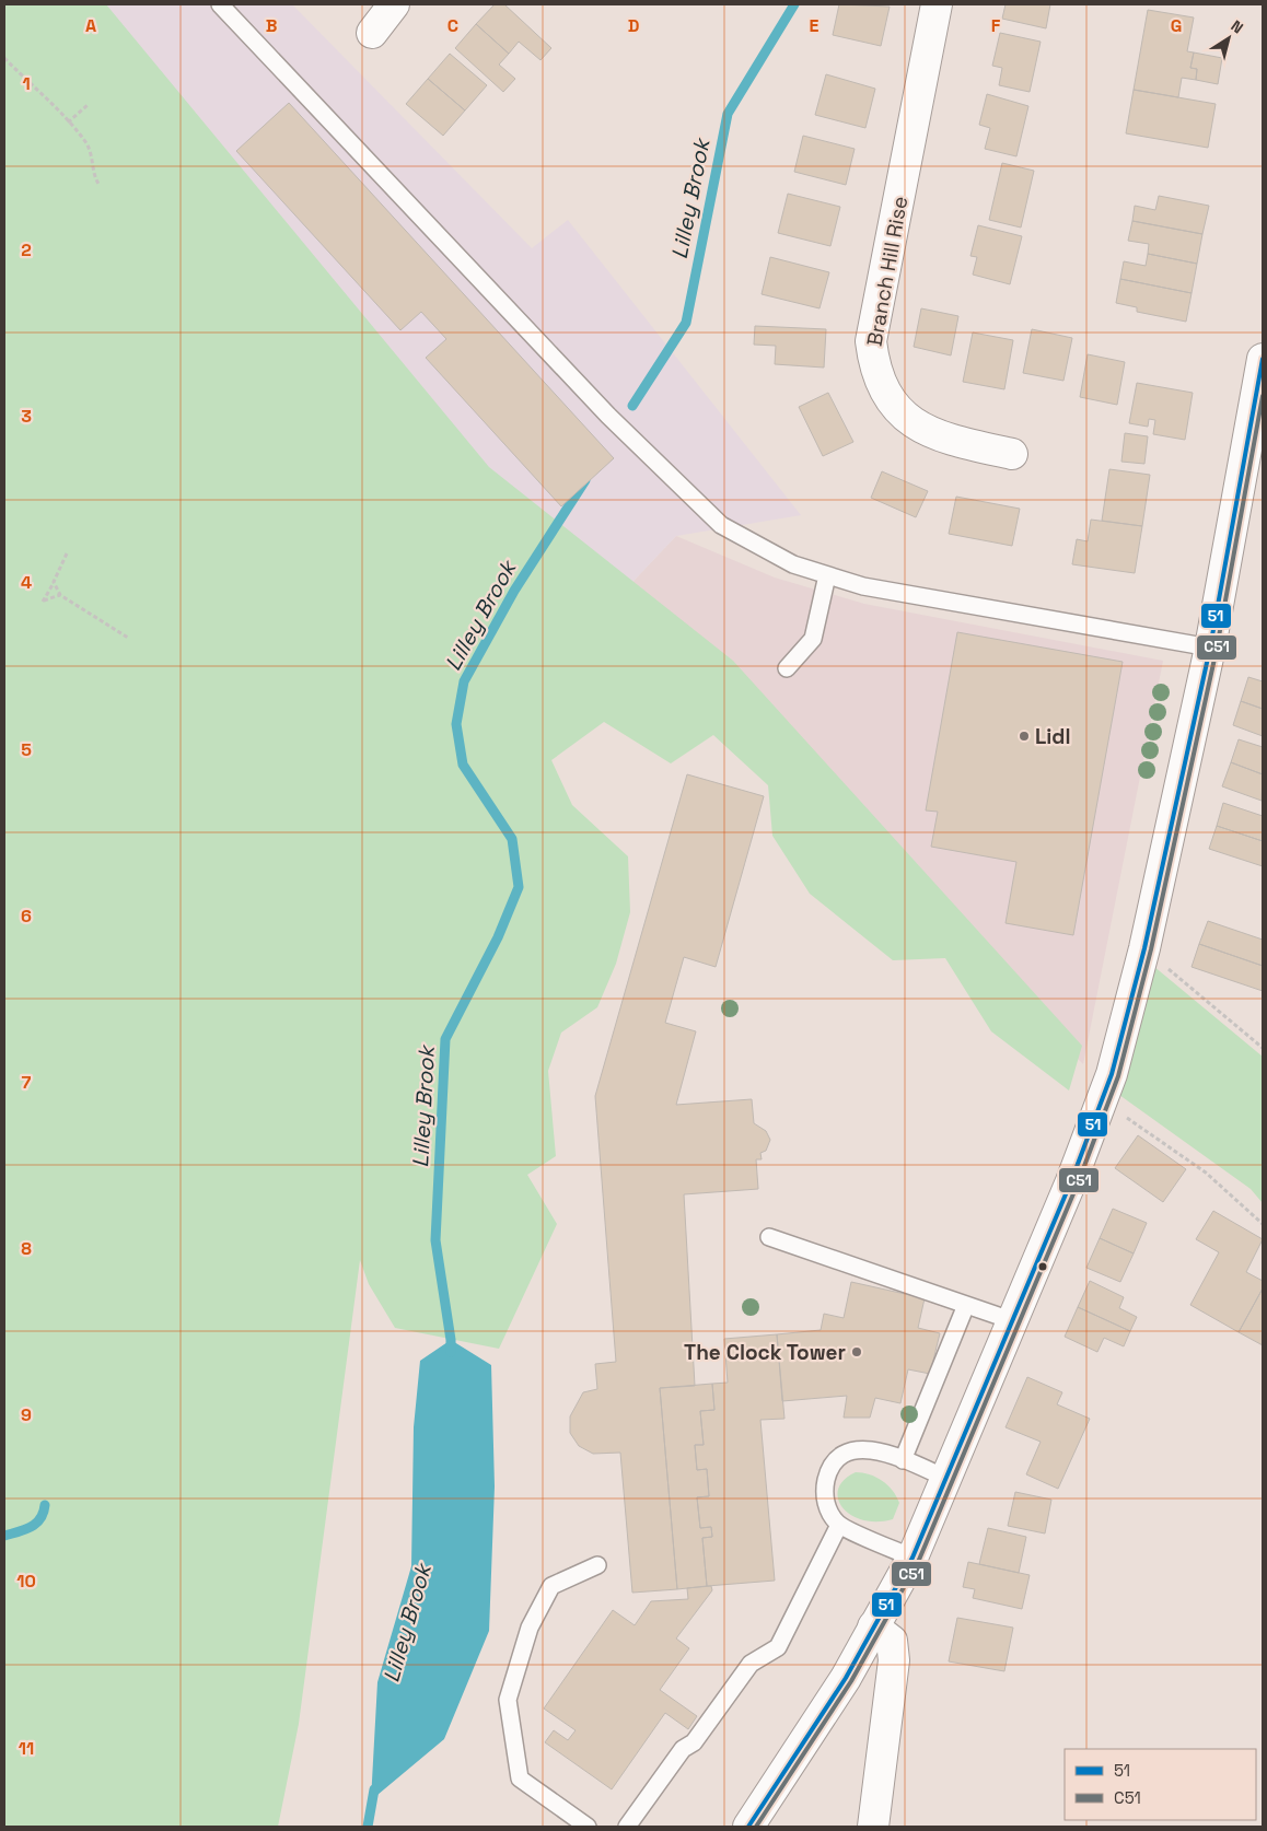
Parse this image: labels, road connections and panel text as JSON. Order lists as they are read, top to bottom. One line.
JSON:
{"streets":{"main road":["Branch Hill Rise"]},"water":["Lilley Brook"],"places":["Lidl","The Clock Tower"],"lines":["transit line 51","transit line C51"],"legend":["51","C51"],"north":"top right","grid":{"columns":["A","B","C","D","E","F","G"],"rows":["1","2","3","4","5","6","7","8","9","10","11"]}}
